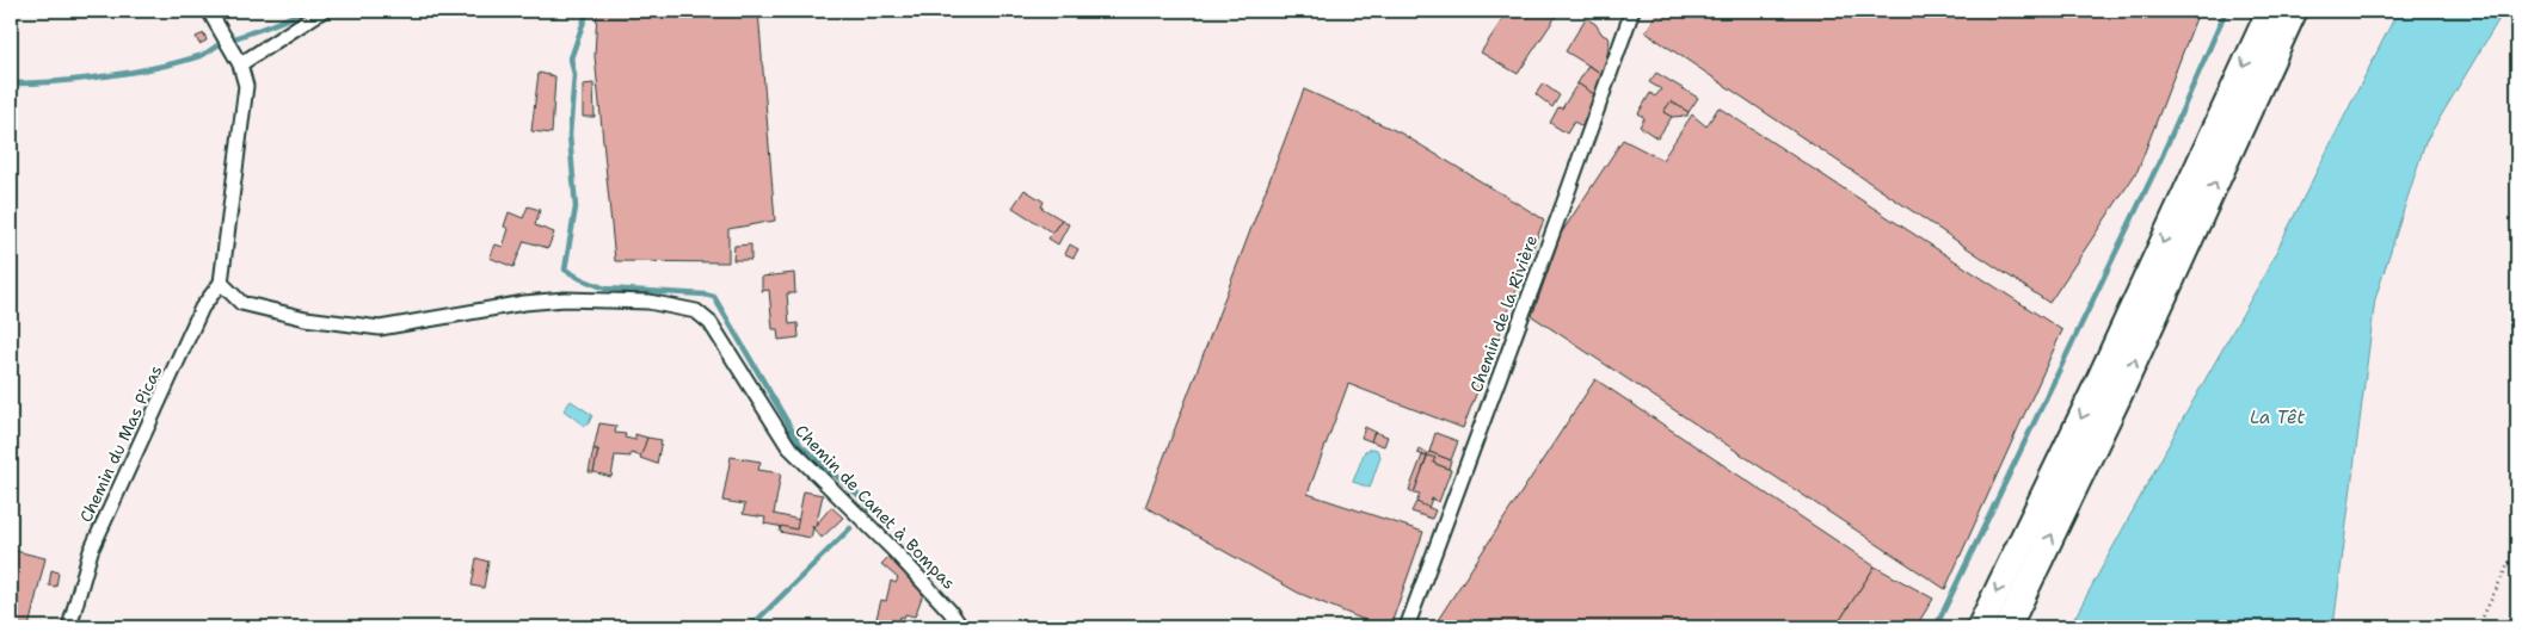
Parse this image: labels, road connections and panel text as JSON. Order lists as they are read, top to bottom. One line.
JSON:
{"streets":{"street":["Chemin de la Rivière","Chemin du Mas Picas","Chemin de Canet à Bompas"]},"crossings":[["Chemin du Mas Picas","Chemin de Canet à Bompas"]],"water":["La Têt"]}
